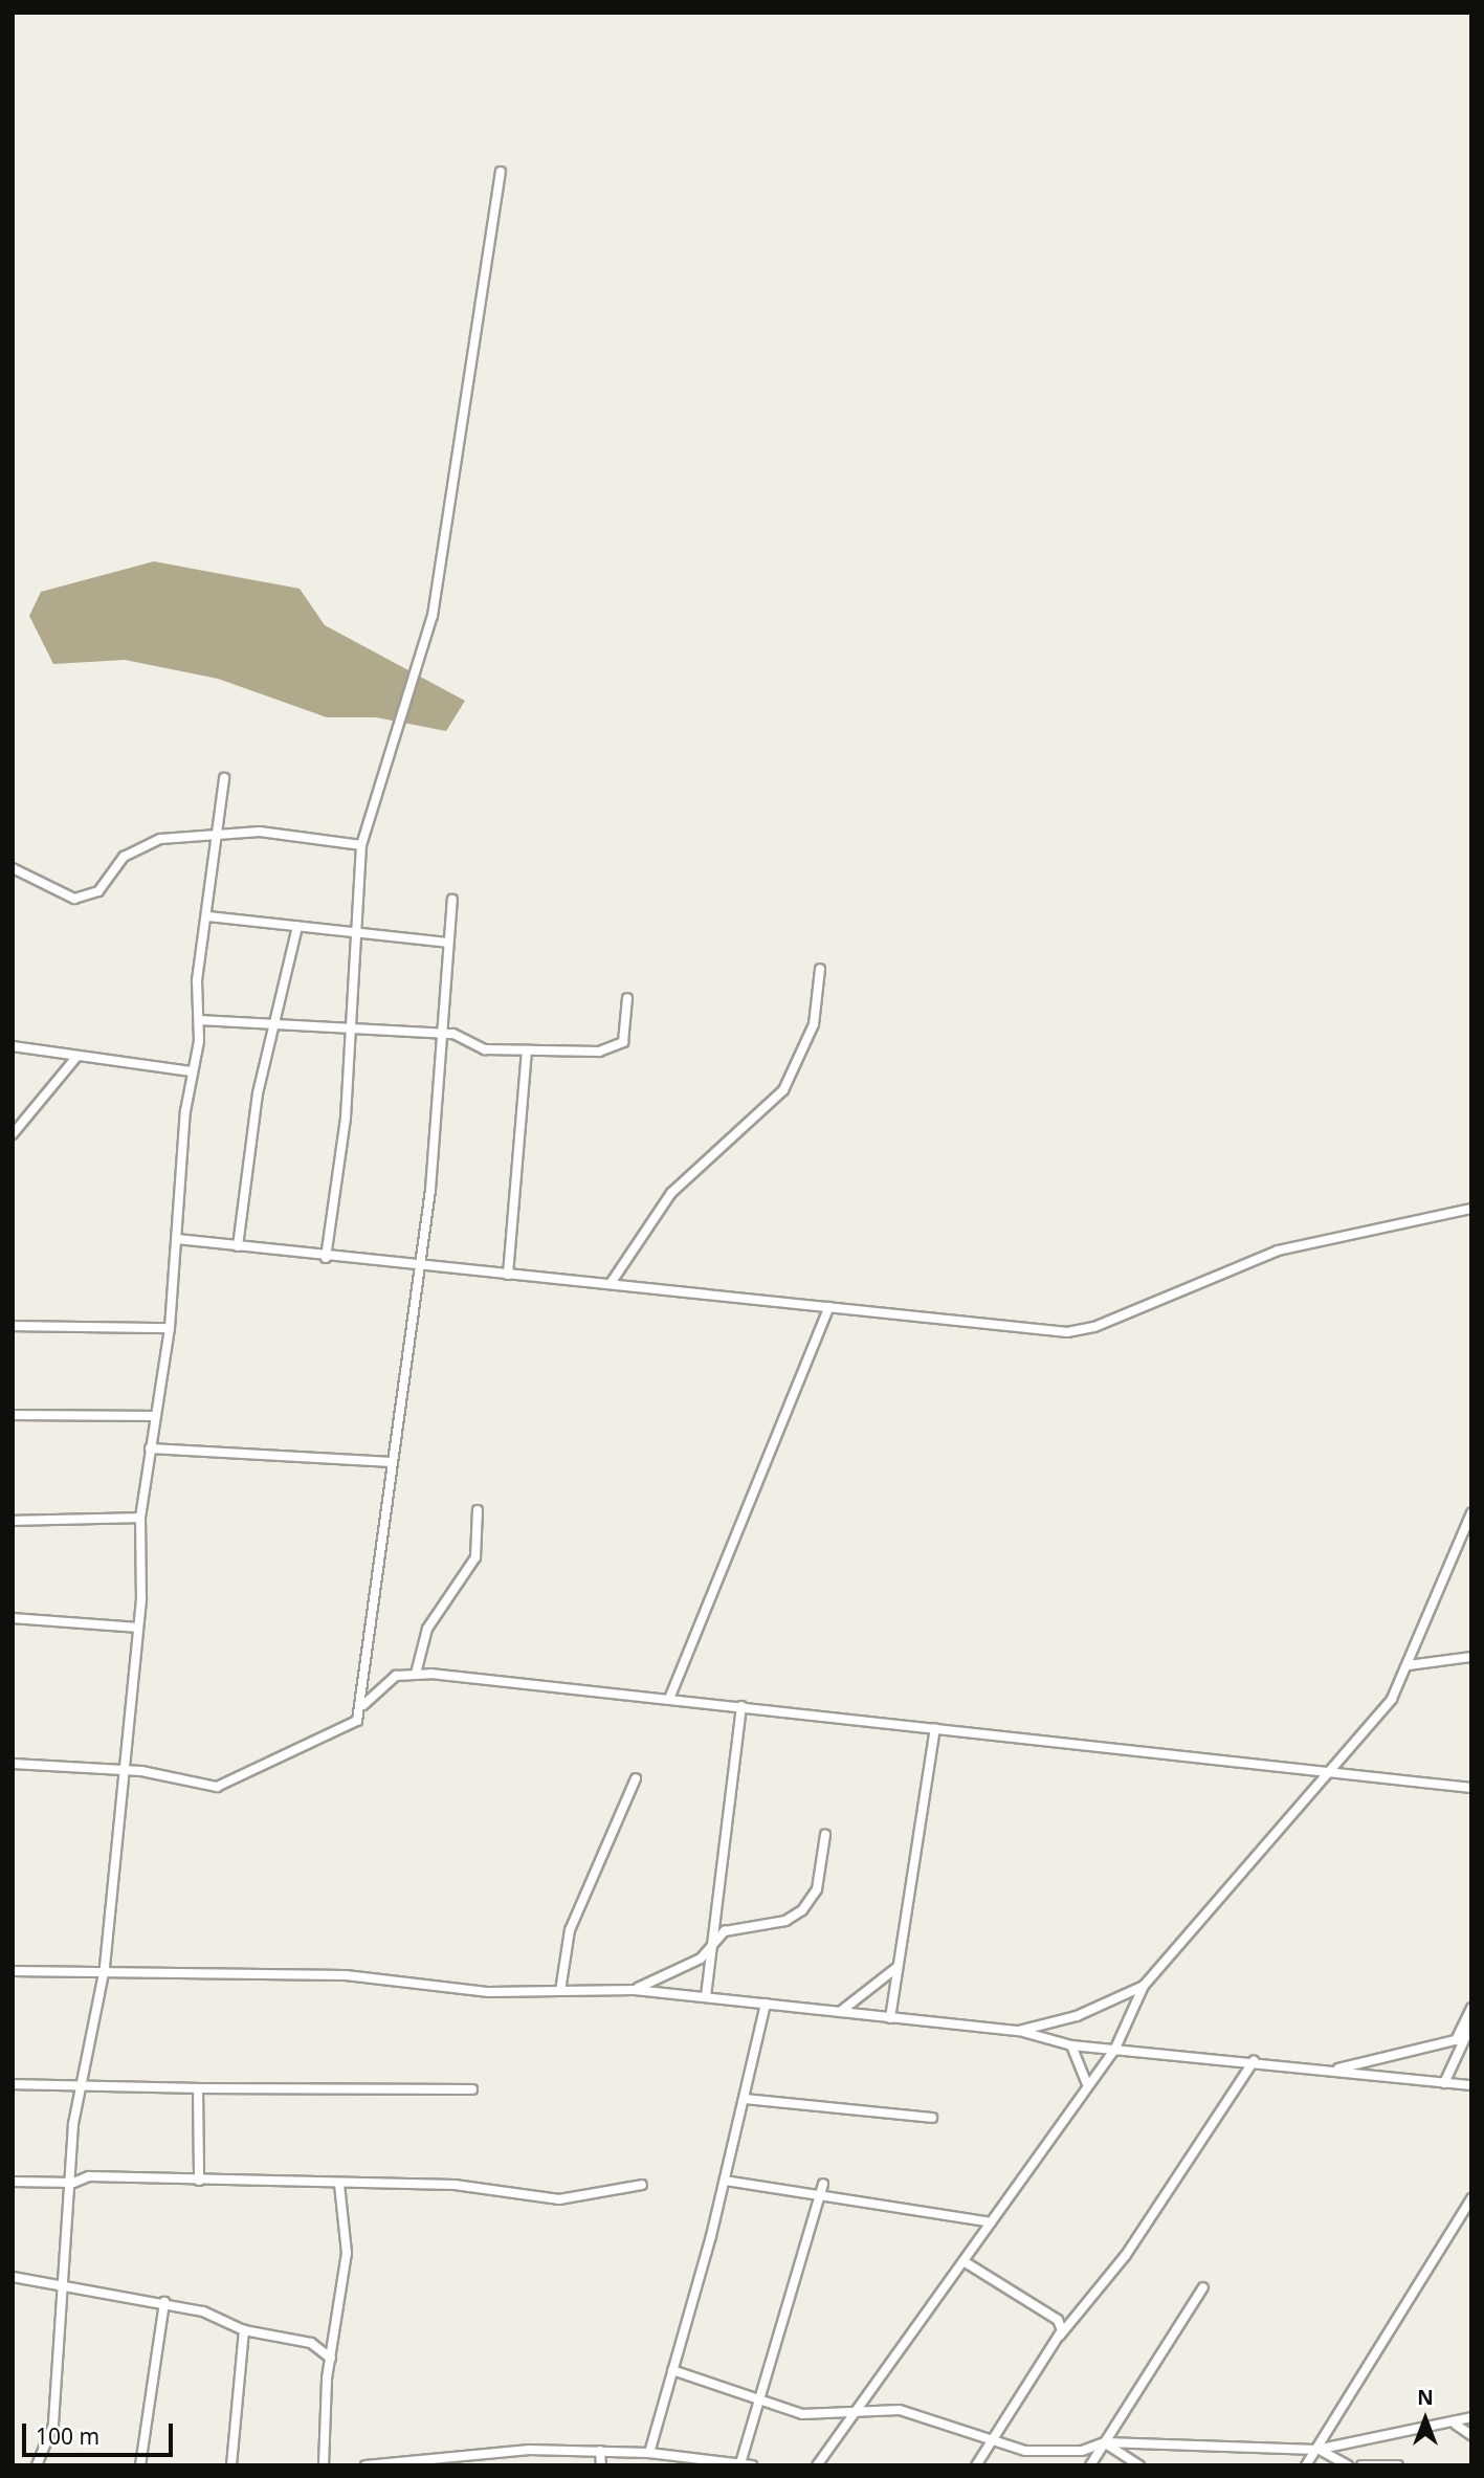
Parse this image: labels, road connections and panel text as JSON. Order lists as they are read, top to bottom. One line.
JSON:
{"scale_bar":"100 m","north":"top"}
